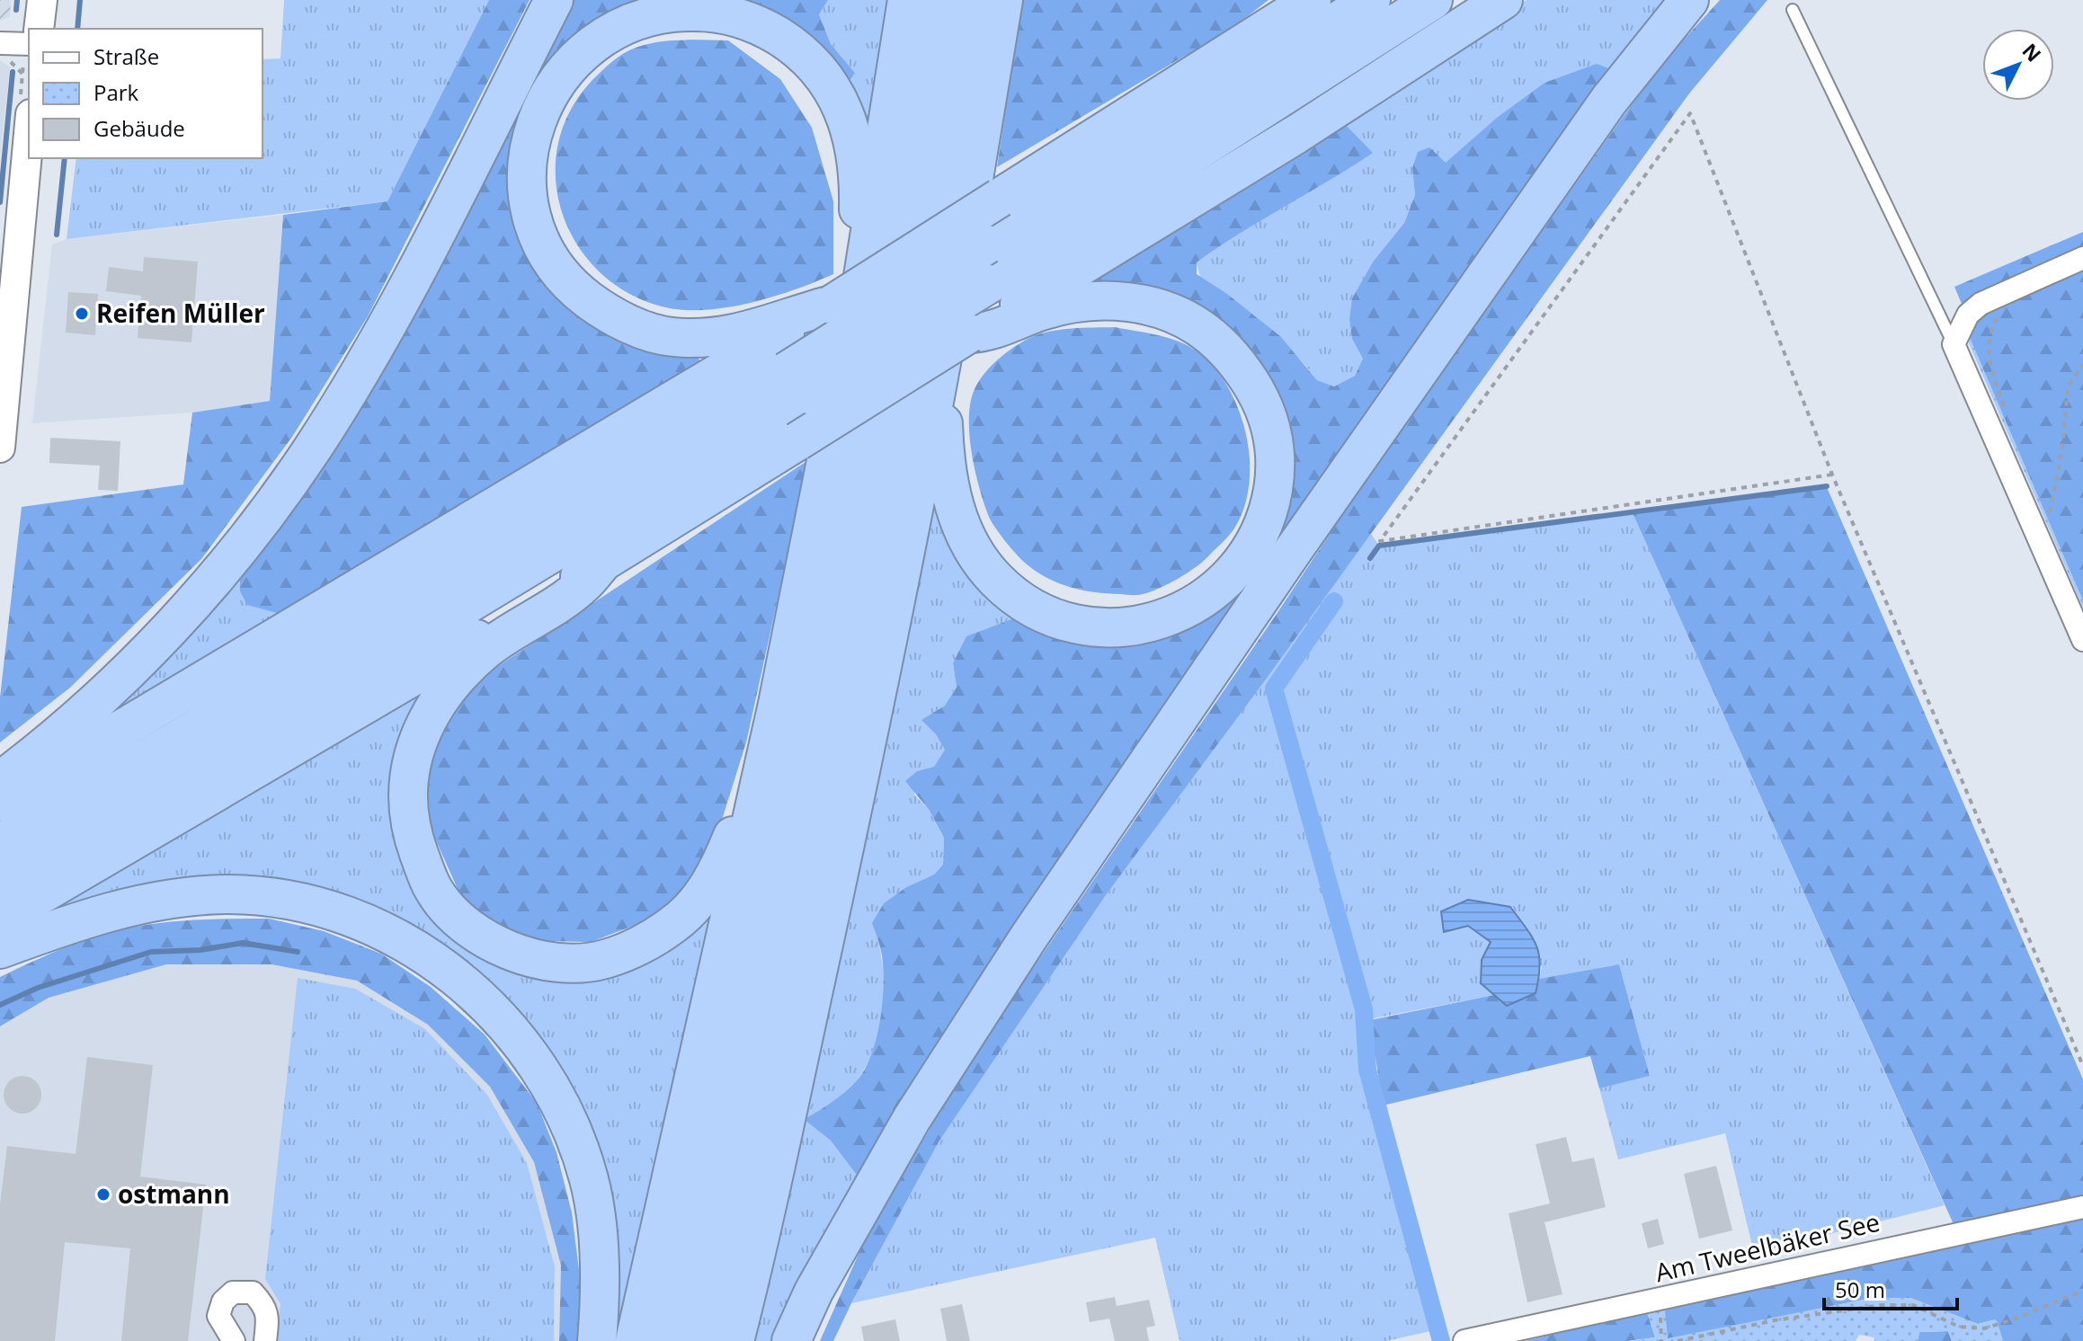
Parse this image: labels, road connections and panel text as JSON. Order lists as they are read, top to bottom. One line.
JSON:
{"streets":{"street":["Am Tweelbäker See"]},"places":["Reifen Müller","ostmann"],"legend":["Straße","Park","Gebäude"],"scale_bar":"50 m","north":"top right"}
